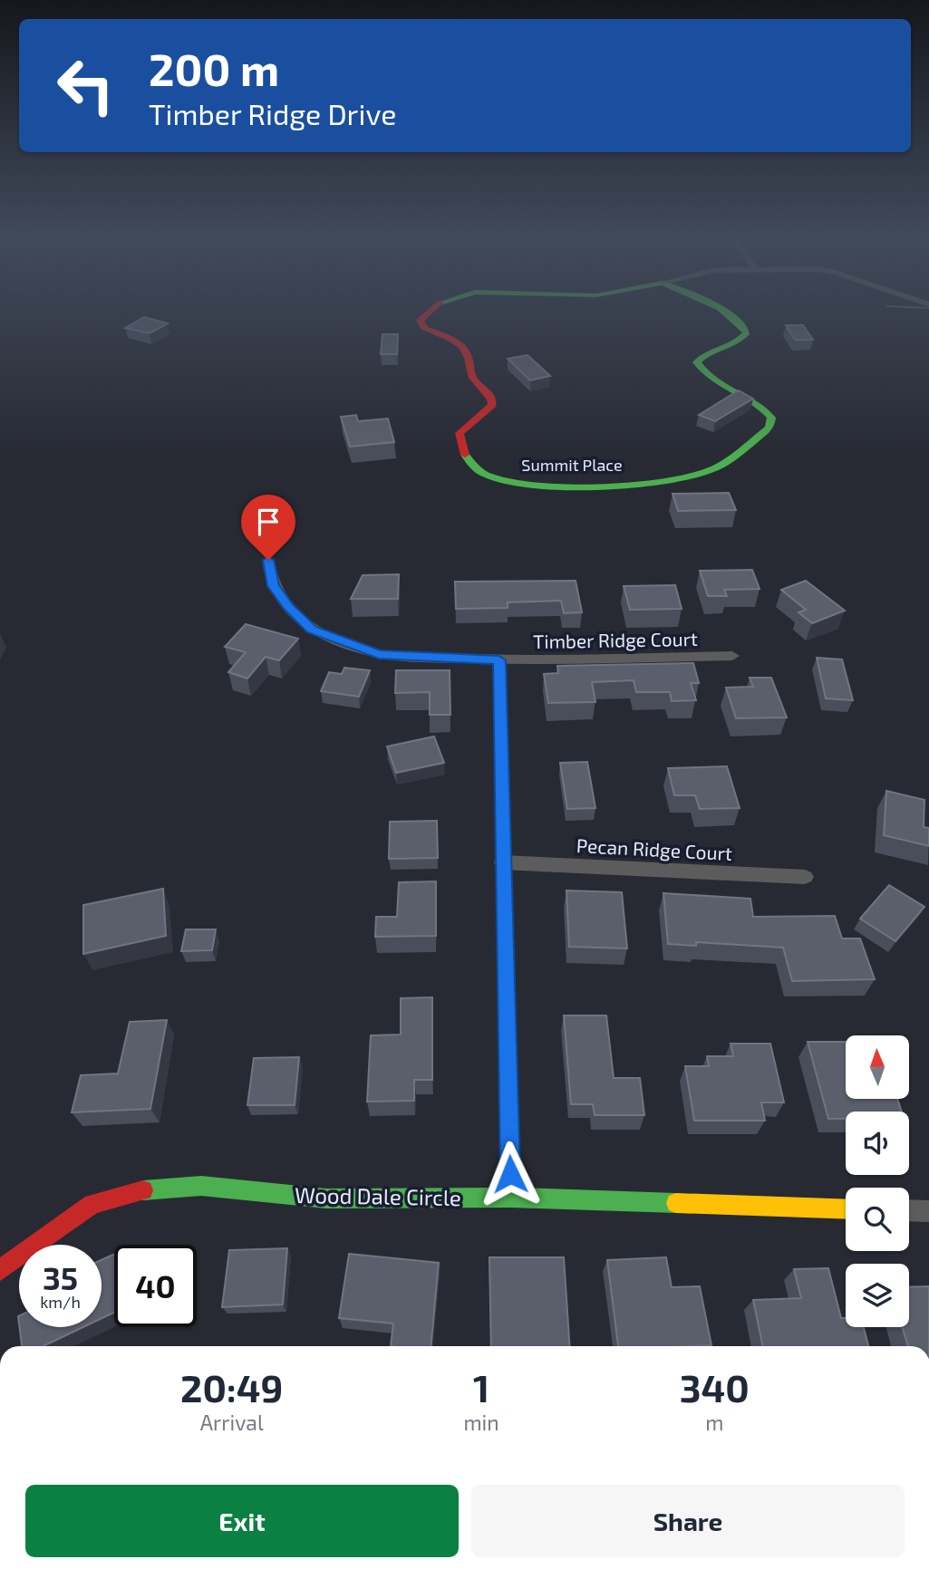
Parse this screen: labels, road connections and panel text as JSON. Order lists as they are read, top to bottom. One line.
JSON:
{"streets":{"street":["Summit Place","Timber Ridge Court","Pecan Ridge Court","Wood Dale Circle"]},"north":"top","page":{"turn":["200 m","Timber Ridge Drive"],"speed":"35 km/h","limit":"40","eta":["20:49","Arrival","1","min","340","m"],"buttons":["Exit","Share"]}}
